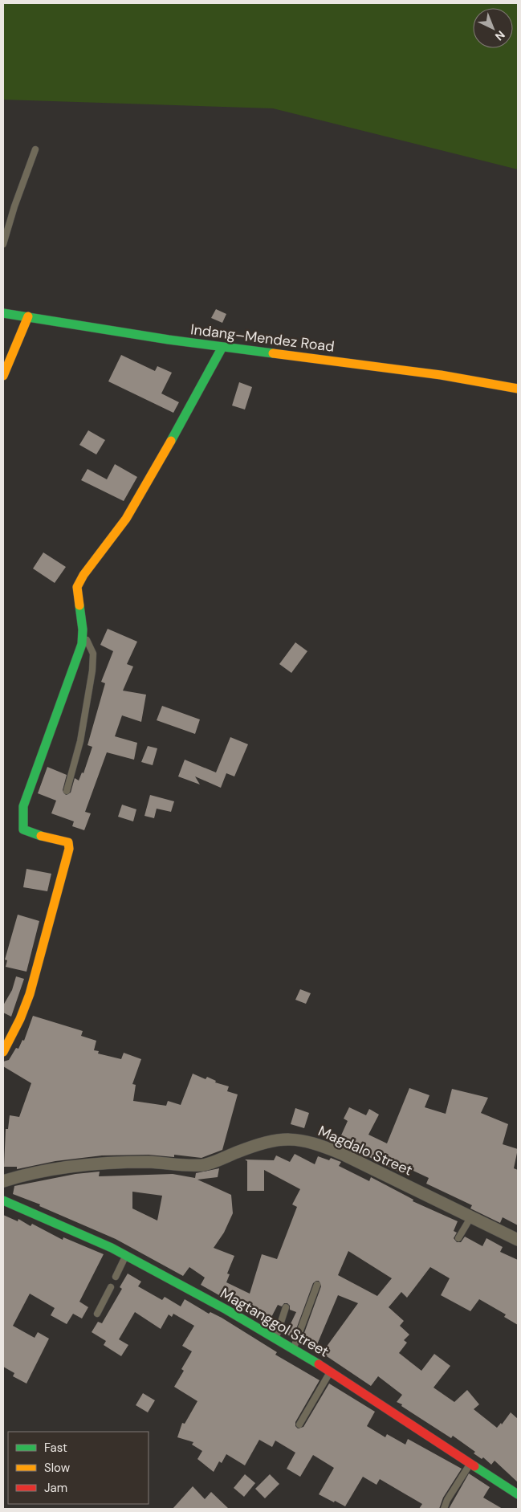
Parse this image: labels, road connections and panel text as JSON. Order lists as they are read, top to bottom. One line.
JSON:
{"streets":{"street":["Indang–Mendez Road","Magdalo Street","Magtanggol Street"]},"legend":["Fast","Slow","Jam"],"north":"bottom right"}
